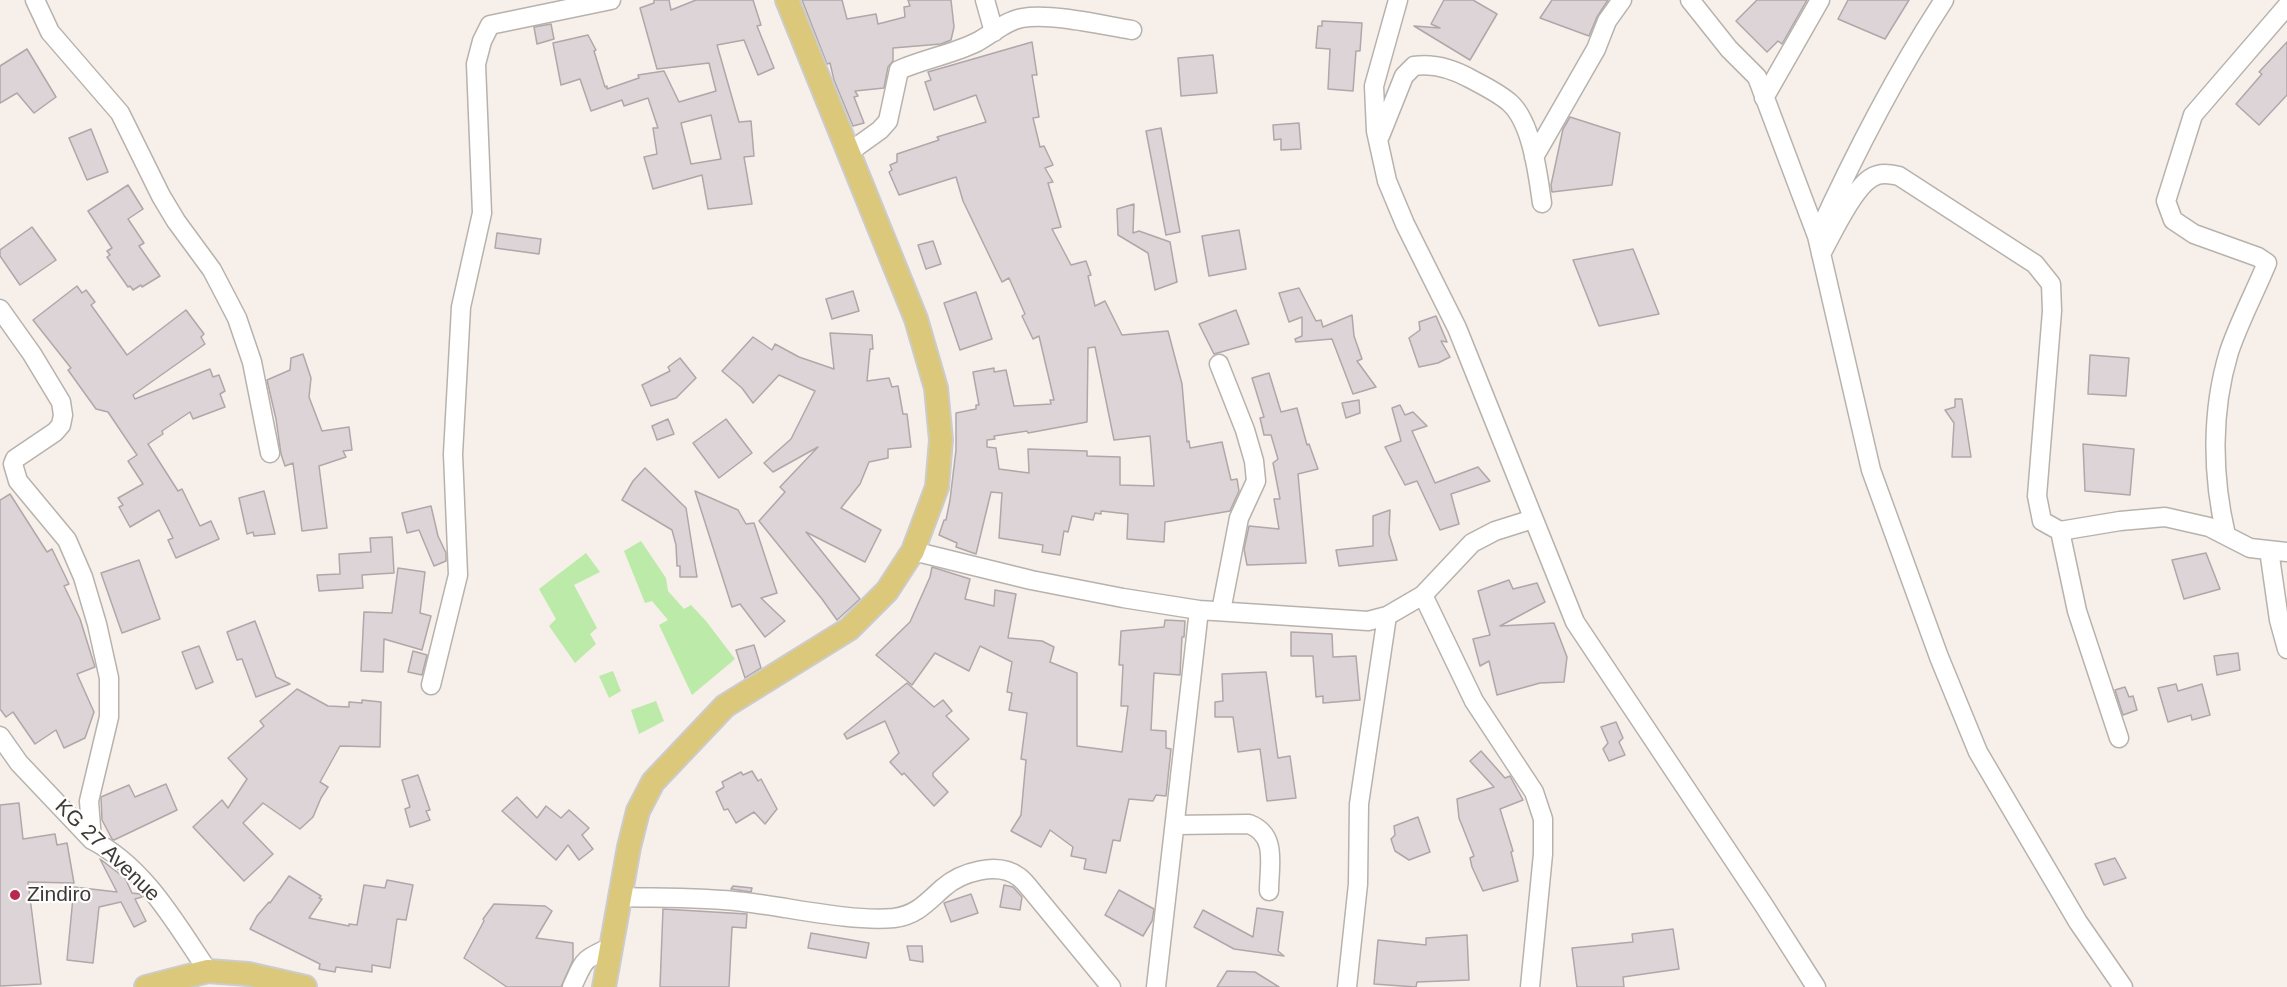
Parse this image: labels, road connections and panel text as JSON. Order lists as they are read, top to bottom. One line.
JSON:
{"streets":{"street":["KG 27 Avenue"]},"places":["Zindiro"]}
